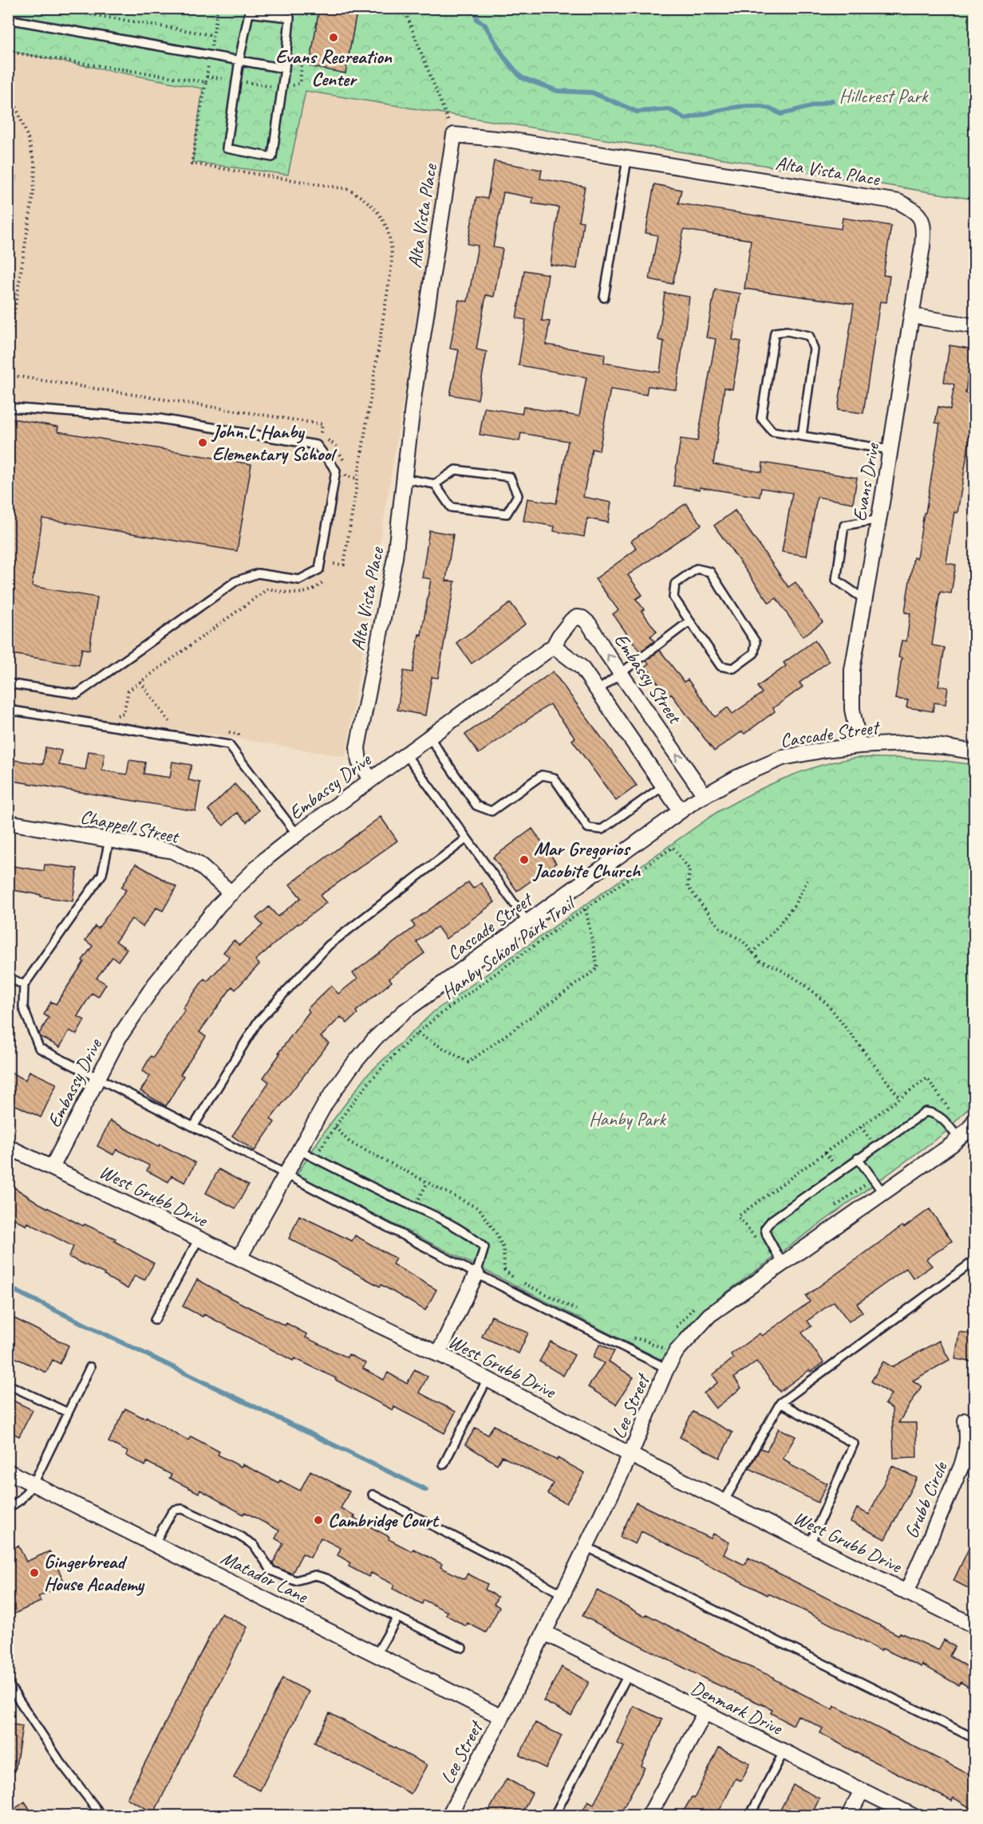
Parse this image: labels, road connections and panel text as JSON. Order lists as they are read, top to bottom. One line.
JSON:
{"streets":{"street":["Alta Vista Place","Evans Drive","Embassy Street","Cascade Street","Embassy Drive","Chappell Street","West Grubb Drive","Lee Street","Grubb Circle","Matador Lane","Denmark Drive"],"path":["Hanby School Park Trail"]},"crossings":[["Alta Vista Place","Evans Drive"],["Alta Vista Place","Embassy Drive"],["Evans Drive","Cascade Street"],["Embassy Street","Cascade Street"],["Embassy Street","Embassy Drive"],["Cascade Street","West Grubb Drive"],["Embassy Drive","Chappell Street"],["Embassy Drive","West Grubb Drive"],["West Grubb Drive","Lee Street"],["West Grubb Drive","Grubb Circle"],["Lee Street","Matador Lane"],["Lee Street","Denmark Drive"]],"parks":["Hillcrest Park","Hanby Park"],"places":["Evans Recreation Center","John L Hanby Elementary School","Mar Gregorios Jacobite Church","Cambridge Court","Gingerbread House Academy"]}
